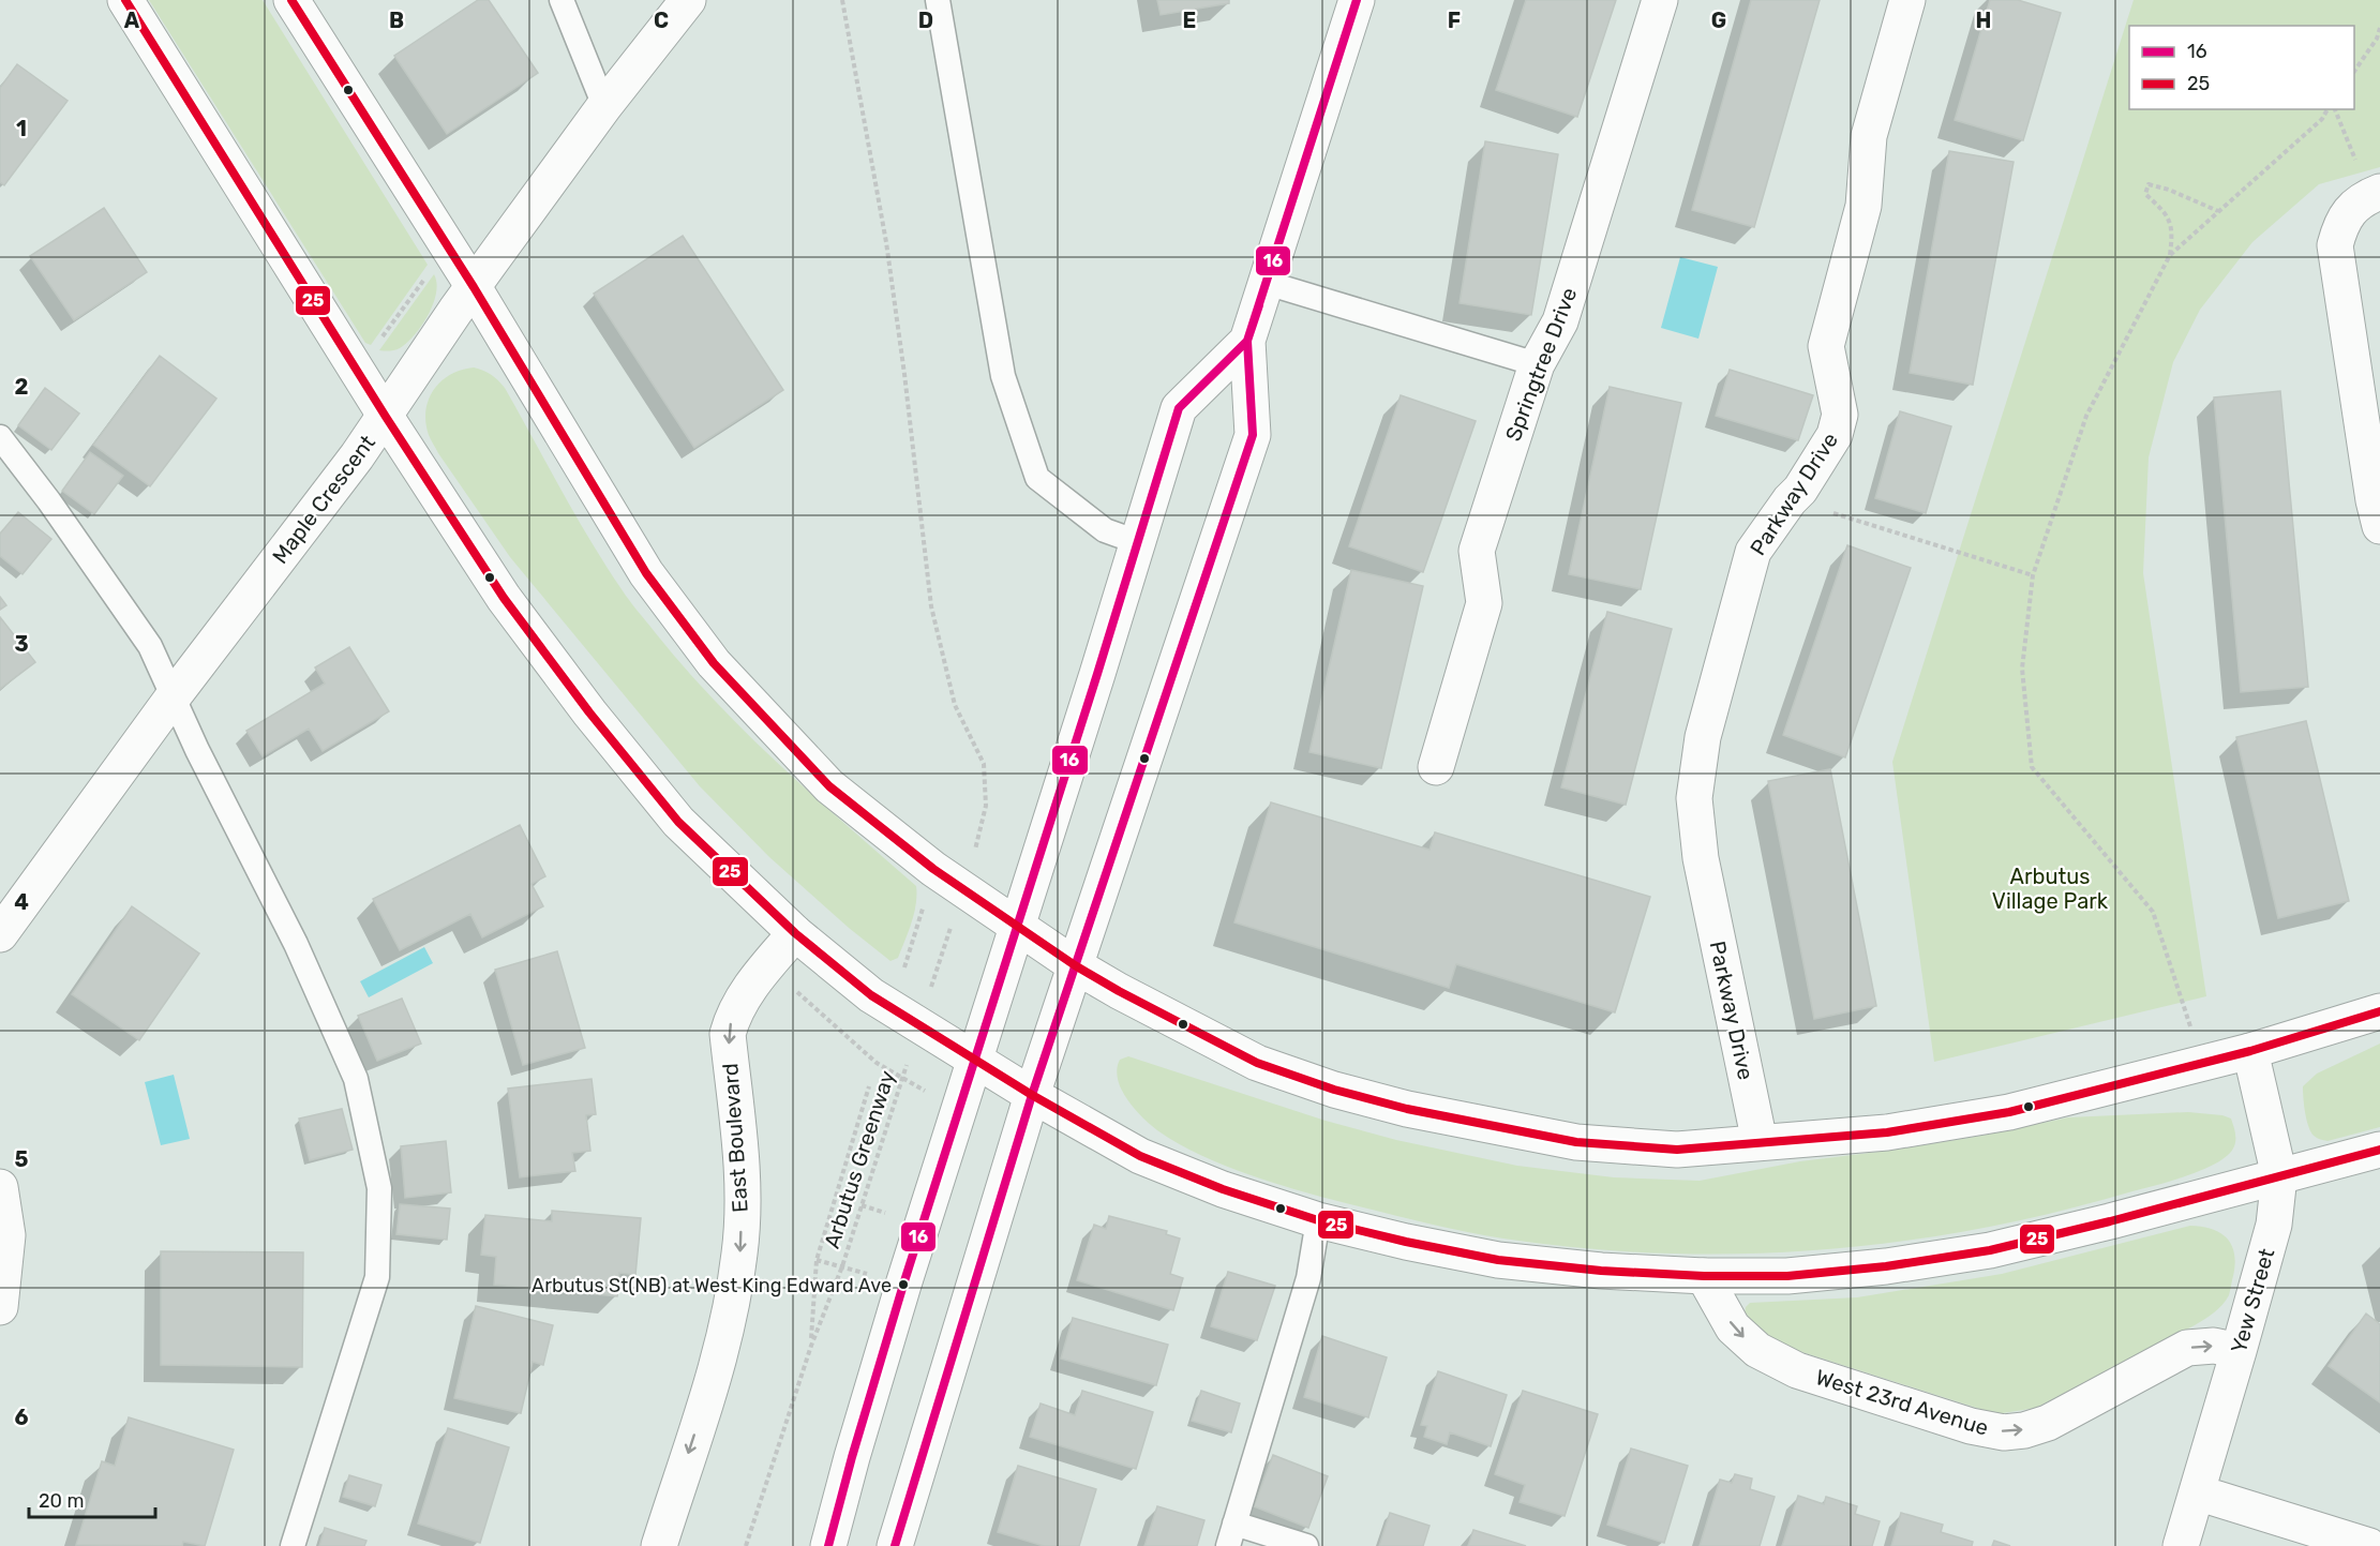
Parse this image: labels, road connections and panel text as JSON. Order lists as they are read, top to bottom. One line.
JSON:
{"streets":{"main road":["Springtree Drive","Parkway Drive","Maple Crescent","East Boulevard","Yew Street","West 23rd Avenue"],"path":["Arbutus Greenway"]},"crossings":[["Yew Street","West 23rd Avenue"]],"parks":["Arbutus Village Park"],"places":["Arbutus St(NB) at West King Edward Ave"],"lines":["transit line 16","transit line 25"],"legend":["16","25"],"scale_bar":"20 m","grid":{"columns":["A","B","C","D","E","F","G","H"],"rows":["1","2","3","4","5","6"]}}
